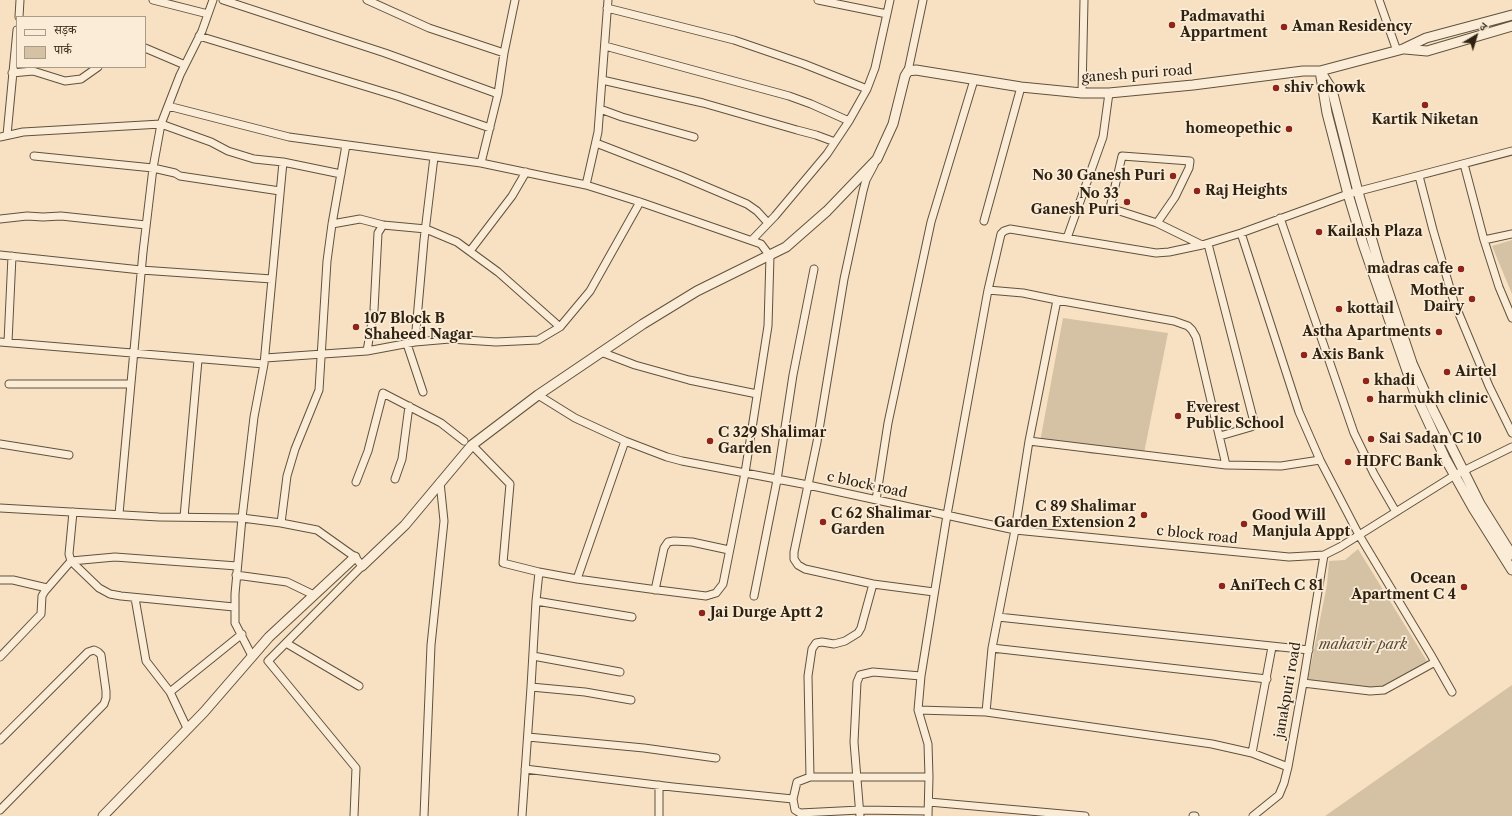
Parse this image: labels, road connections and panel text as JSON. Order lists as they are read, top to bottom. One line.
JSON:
{"streets":{"street":["ganesh puri road","c block road","janakpuri road"]},"crossings":[["c block road","janakpuri road"]],"parks":["mahavir park"],"places":["Padmavathi Appartment","Aman Residency","shiv chowk","Kartik Niketan","homeopethic","No 30 Ganesh Puri","Raj Heights","No 33 Ganesh Puri","Kailash Plaza","madras cafe","Mother Dairy","kottail","107 Block B Shaheed Nagar","Astha Apartments","Axis Bank","Airtel","khadi","harmukh clinic","Everest Public School","Sai Sadan C 10","C 329 Shalimar Garden","HDFC Bank","C 89 Shalimar Garden Extension 2","C 62 Shalimar Garden","Good Will Manjula Appt","AniTech C 81","Ocean Apartment C 4","Jai Durge Aptt 2"],"legend":["सड़क","पार्क"],"north":"top right"}
